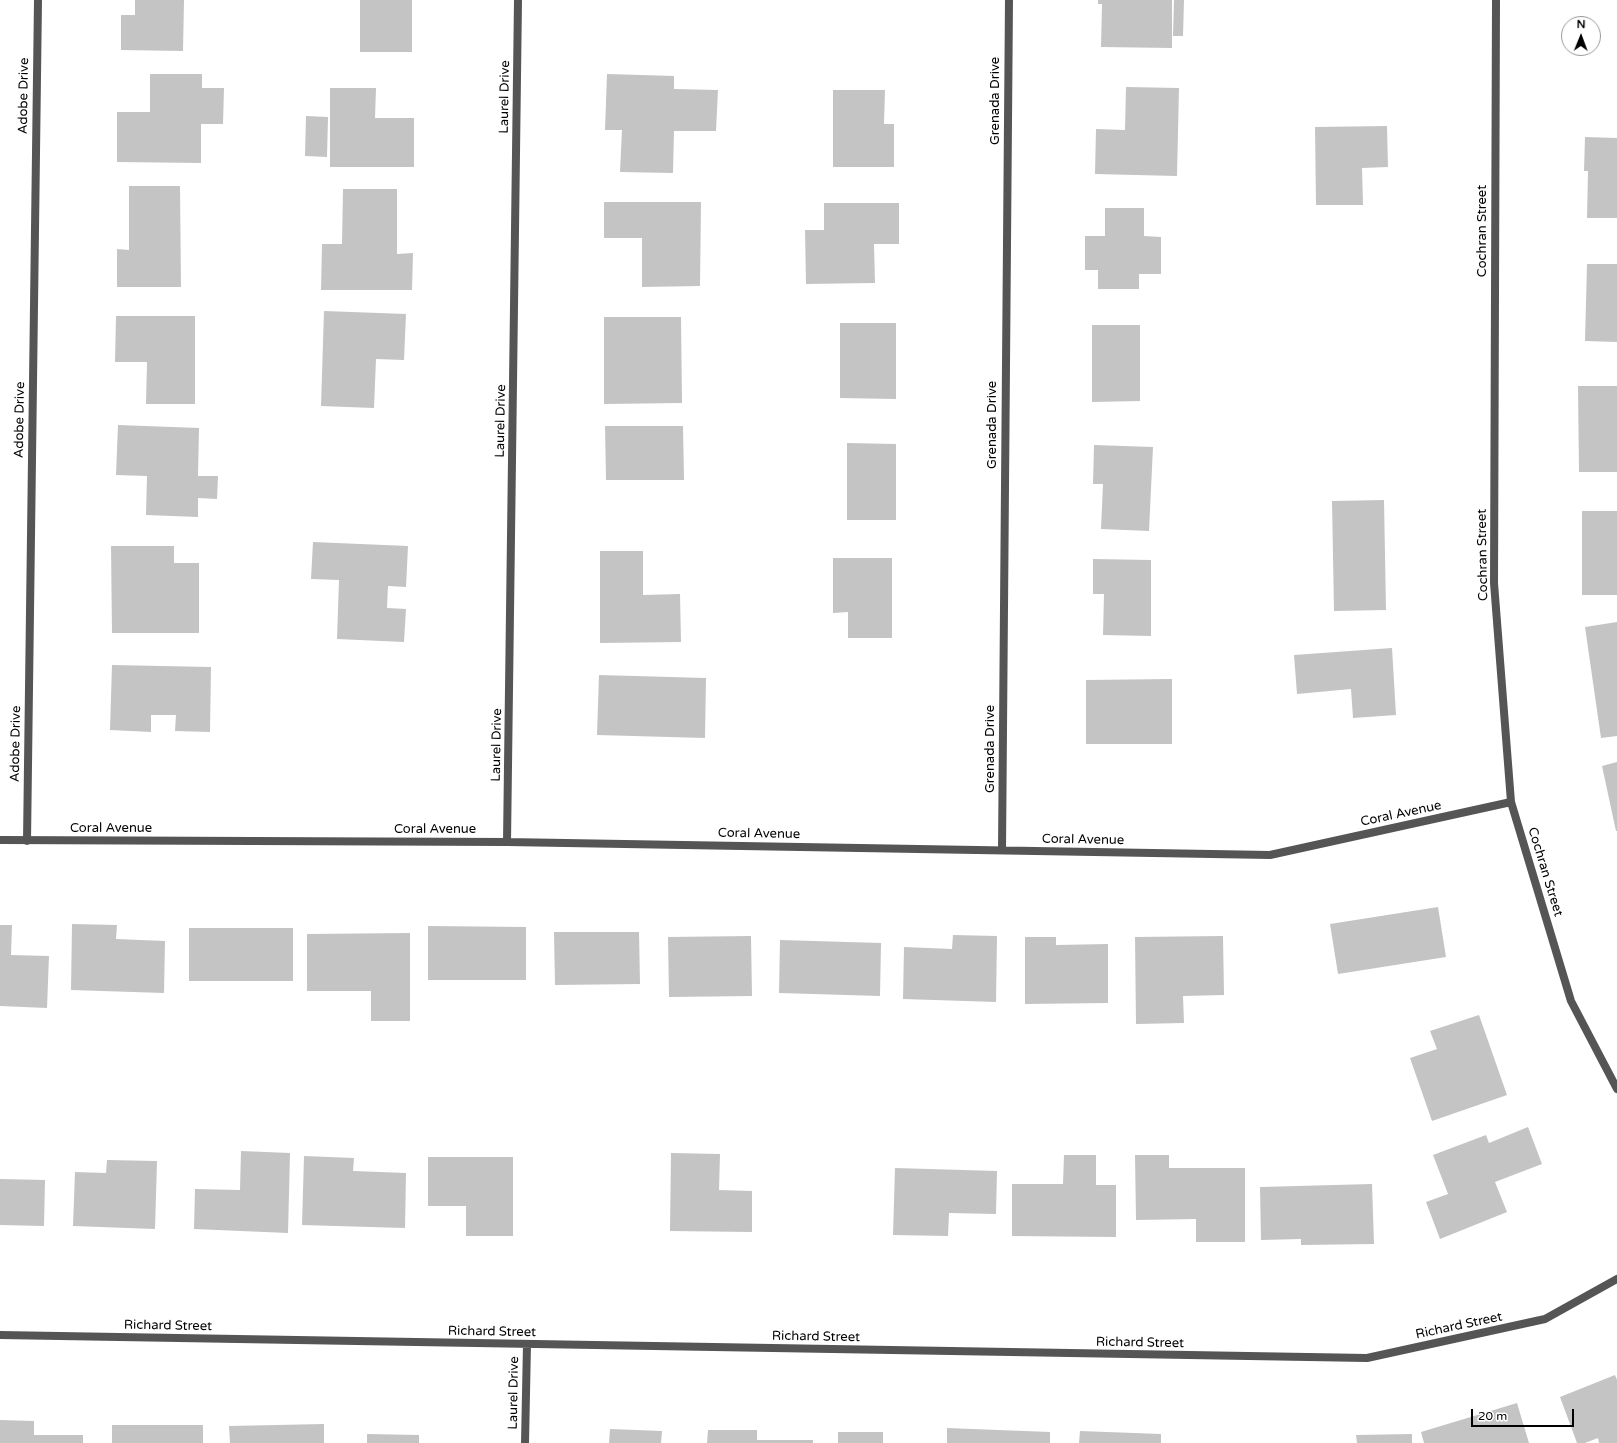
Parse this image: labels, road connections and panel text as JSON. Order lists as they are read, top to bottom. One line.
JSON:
{"streets":{"street":["Adobe Drive","Laurel Drive","Grenada Drive","Cochran Street","Coral Avenue","Richard Street"]},"crossings":[["Adobe Drive","Coral Avenue"],["Laurel Drive","Coral Avenue"],["Laurel Drive","Richard Street"],["Grenada Drive","Coral Avenue"],["Cochran Street","Coral Avenue"]],"scale_bar":"20 m","north":"top"}
